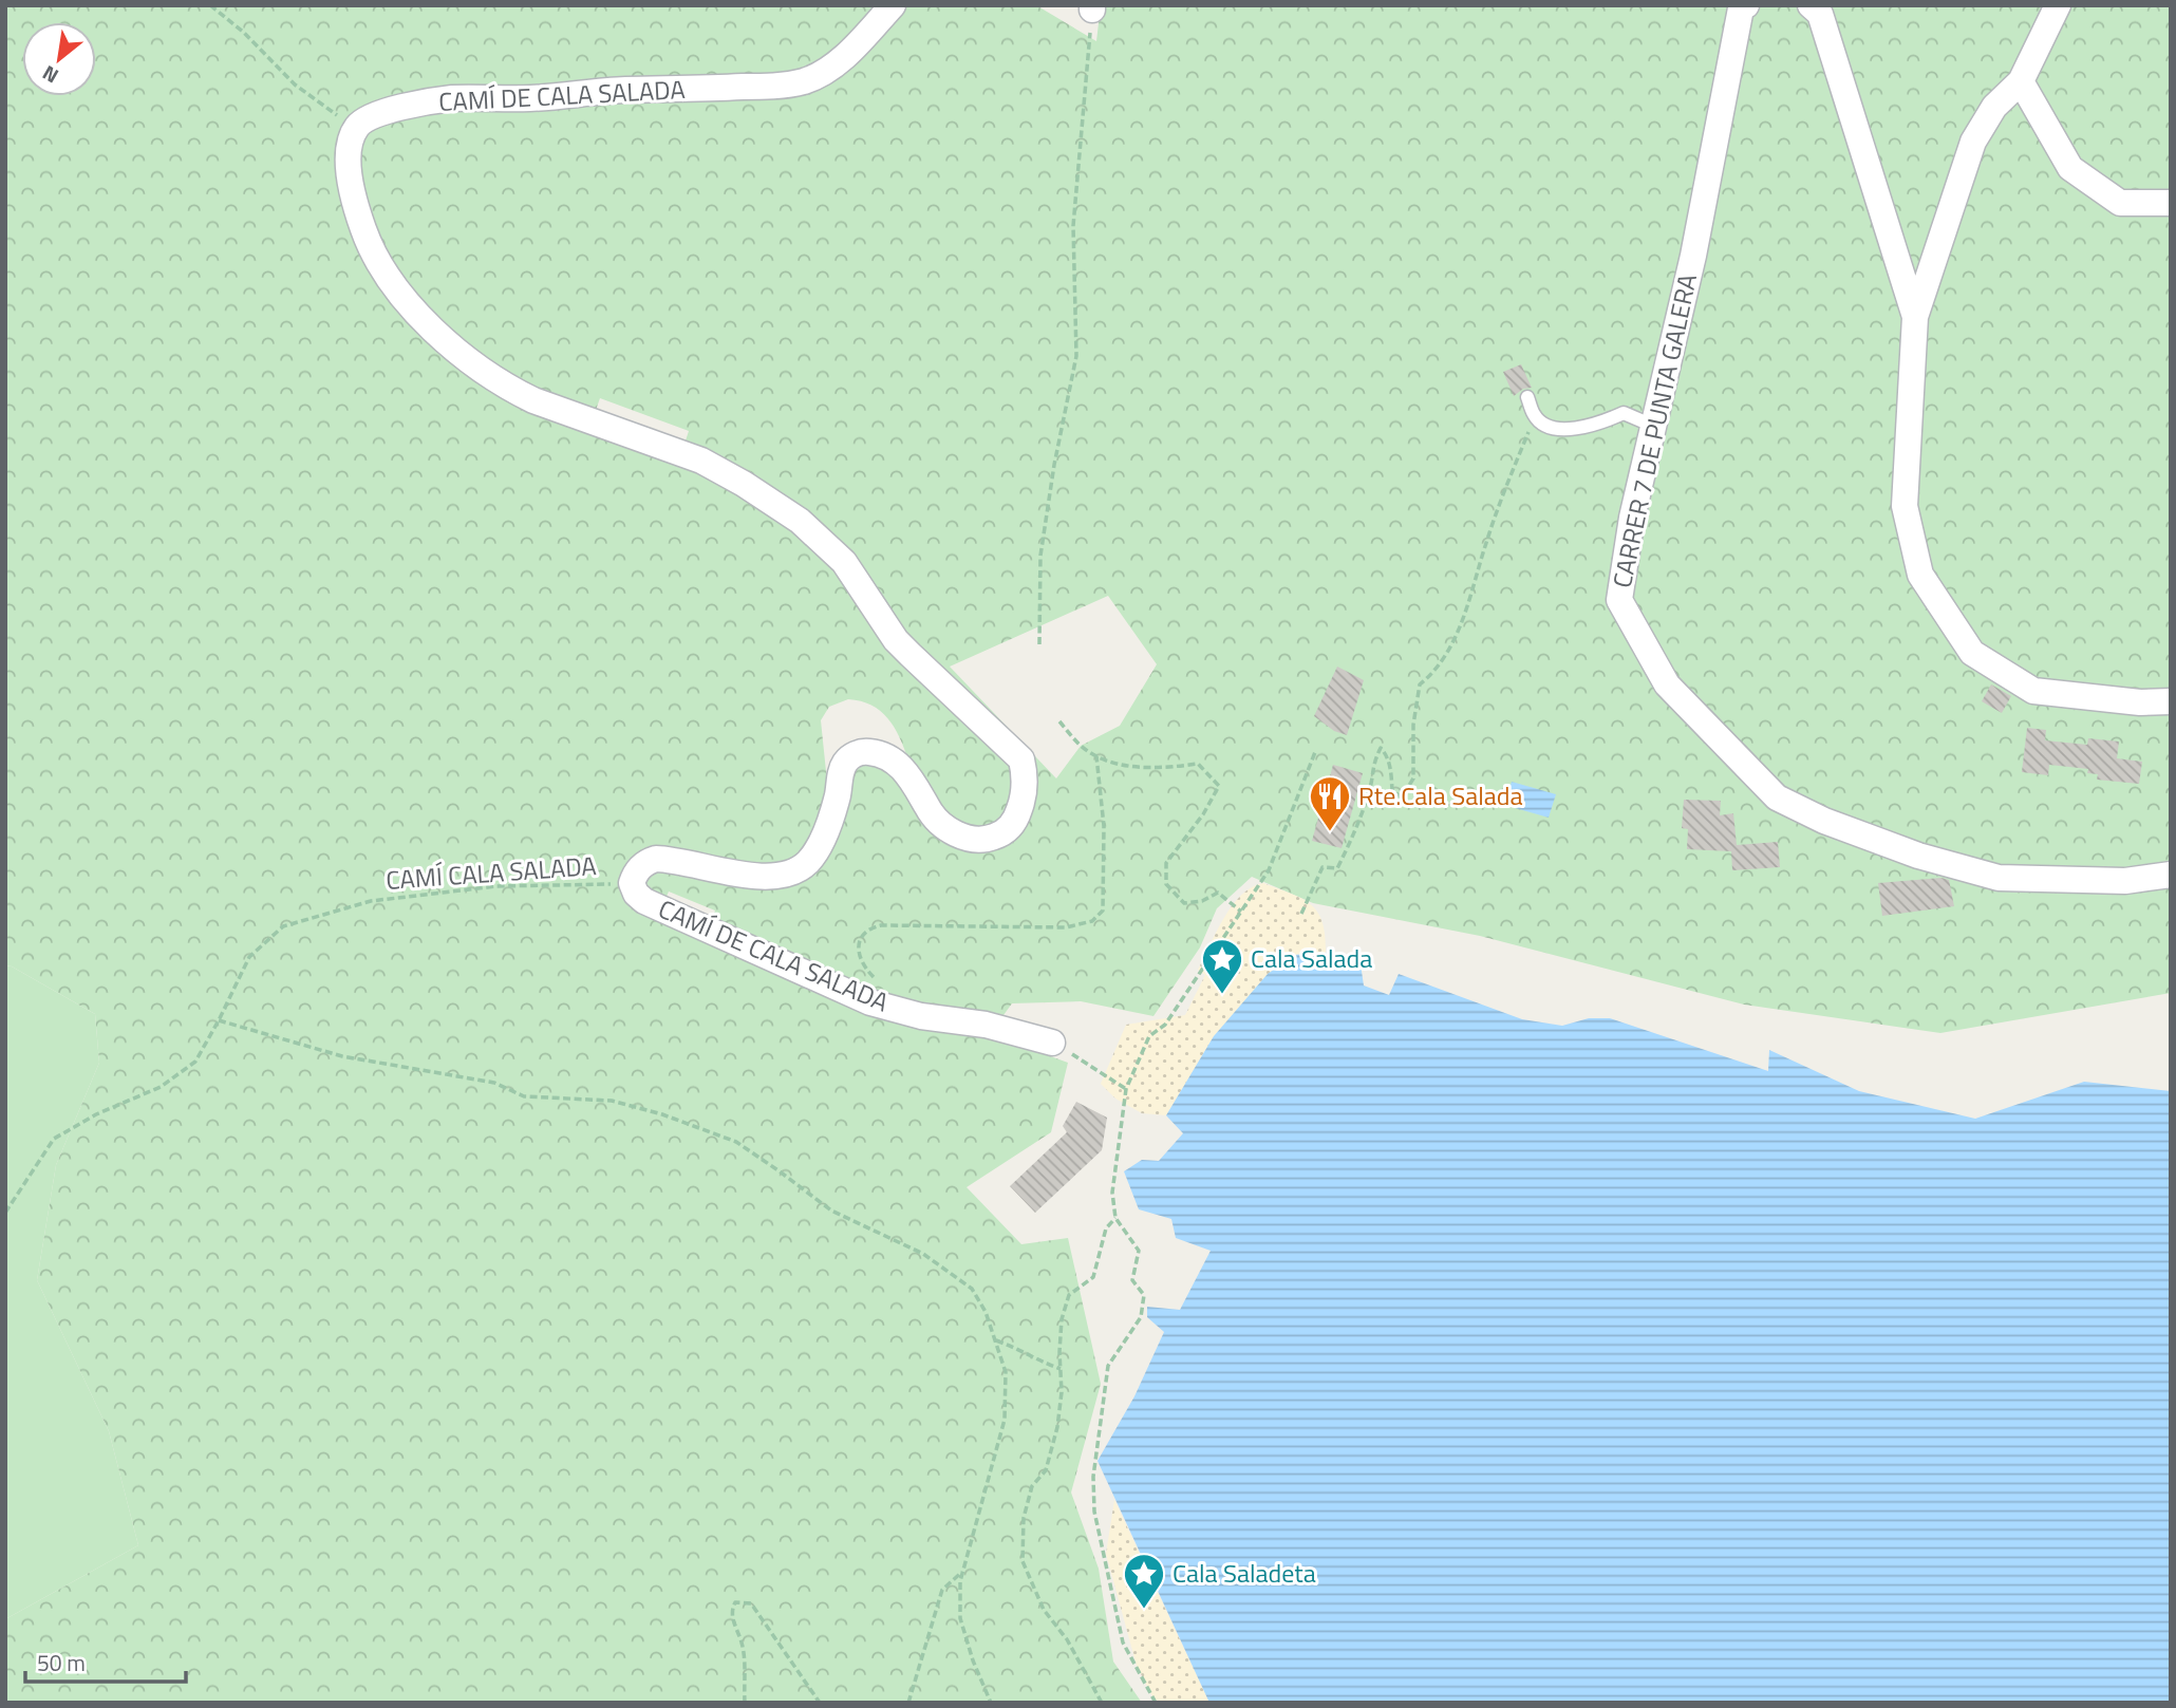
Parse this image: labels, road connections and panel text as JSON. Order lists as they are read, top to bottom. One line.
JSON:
{"streets":{"street":["CAMÍ DE CALA SALADA","CARRER 7 DE PUNTA GALERA"],"path":["CAMÍ CALA SALADA"]},"crossings":[["CAMÍ DE CALA SALADA","CAMÍ CALA SALADA"]],"places":{"restaurant":["Rte.Cala Salada"],"place":["Cala Salada","Cala Saladeta"]},"scale_bar":"50 m","north":"bottom left"}
